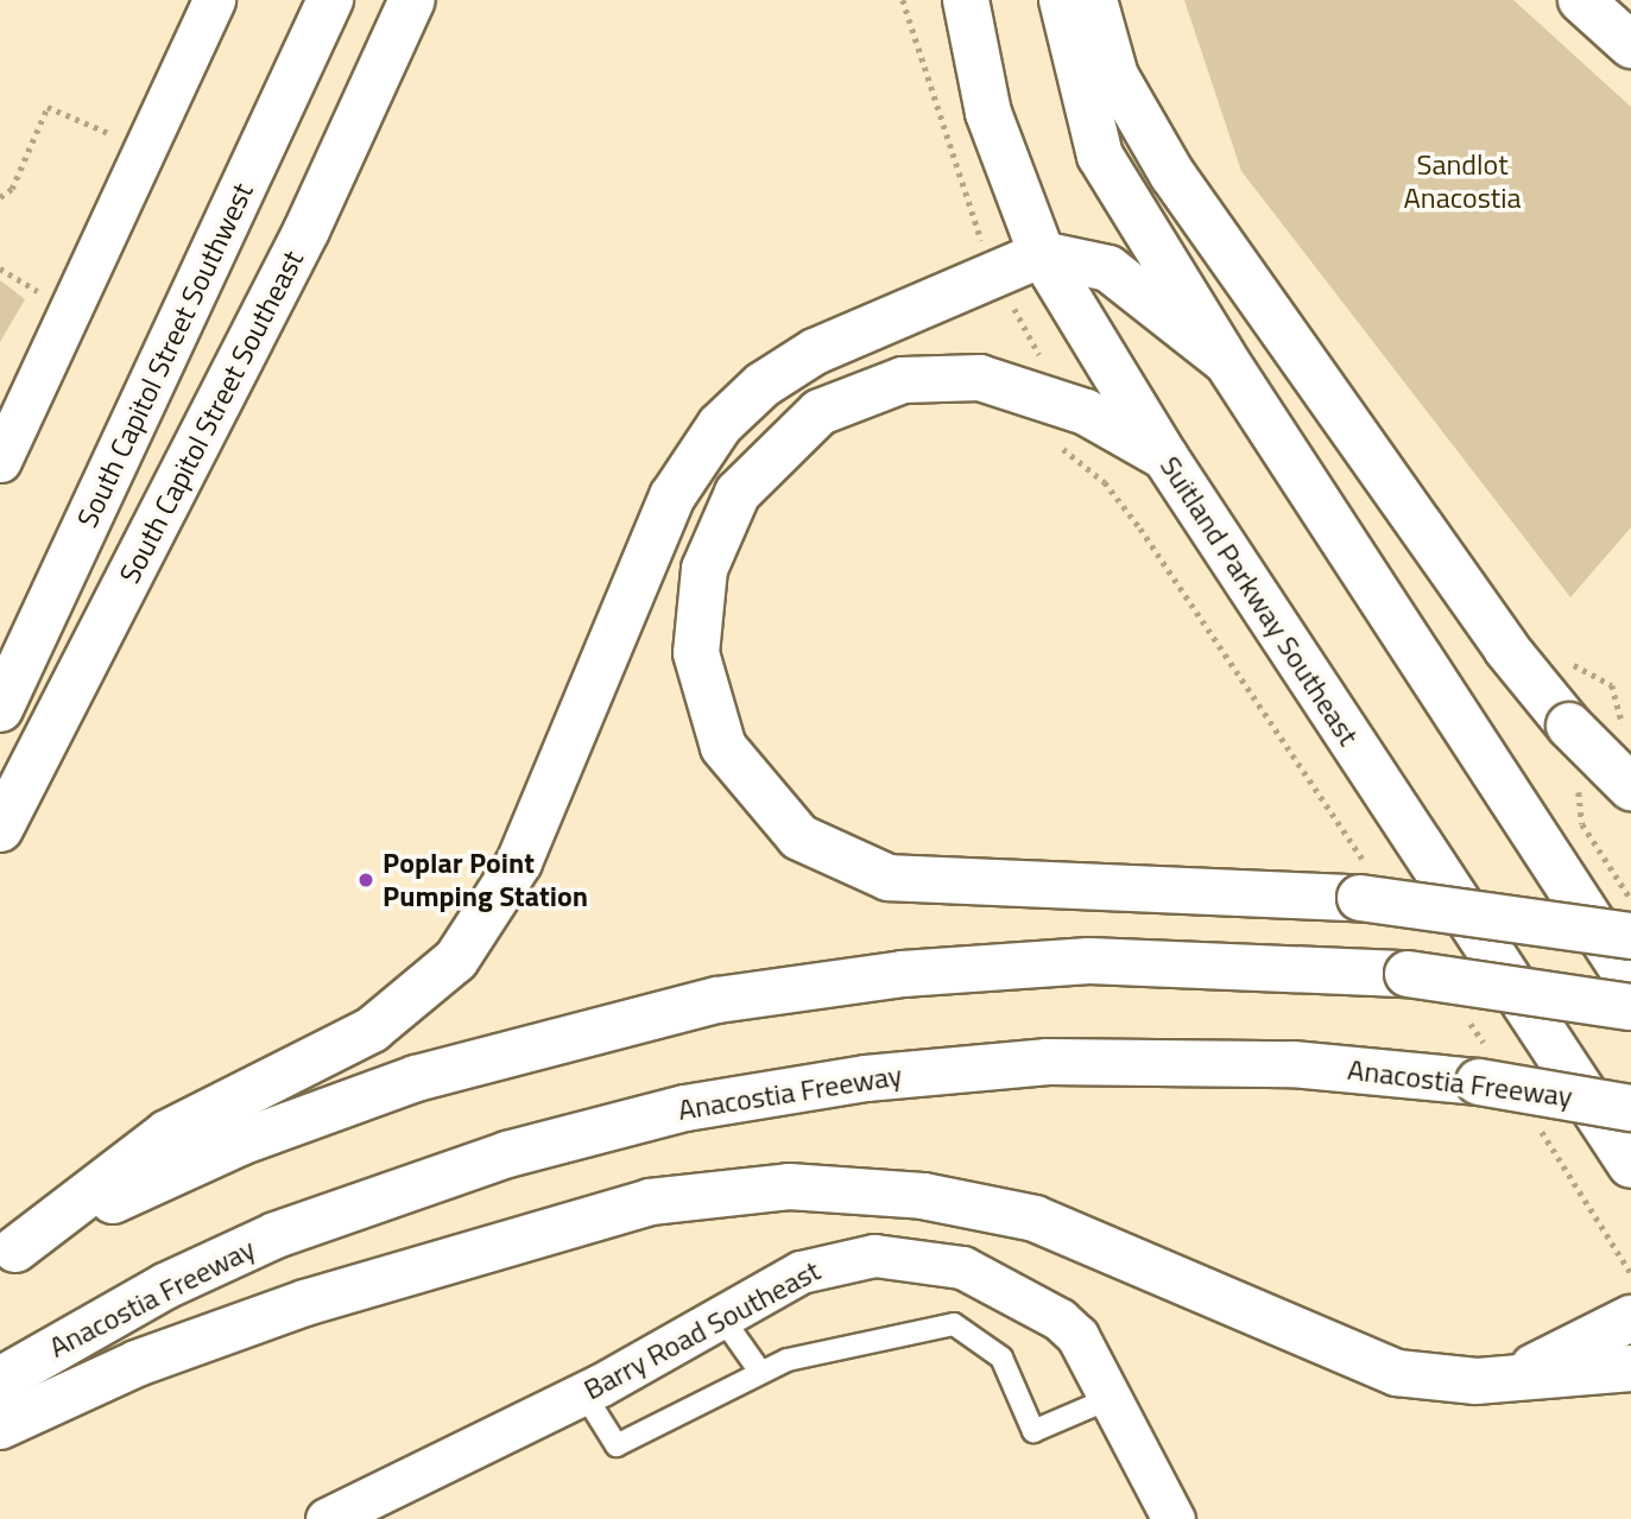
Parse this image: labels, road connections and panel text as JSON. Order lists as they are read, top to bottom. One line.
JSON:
{"streets":{"main road":["South Capitol Street Southwest","South Capitol Street Southeast","Suitland Parkway Southeast","Anacostia Freeway"],"street":["Barry Road Southeast"]},"parks":["Sandlot Anacostia"],"places":["Poplar Point Pumping Station"]}
